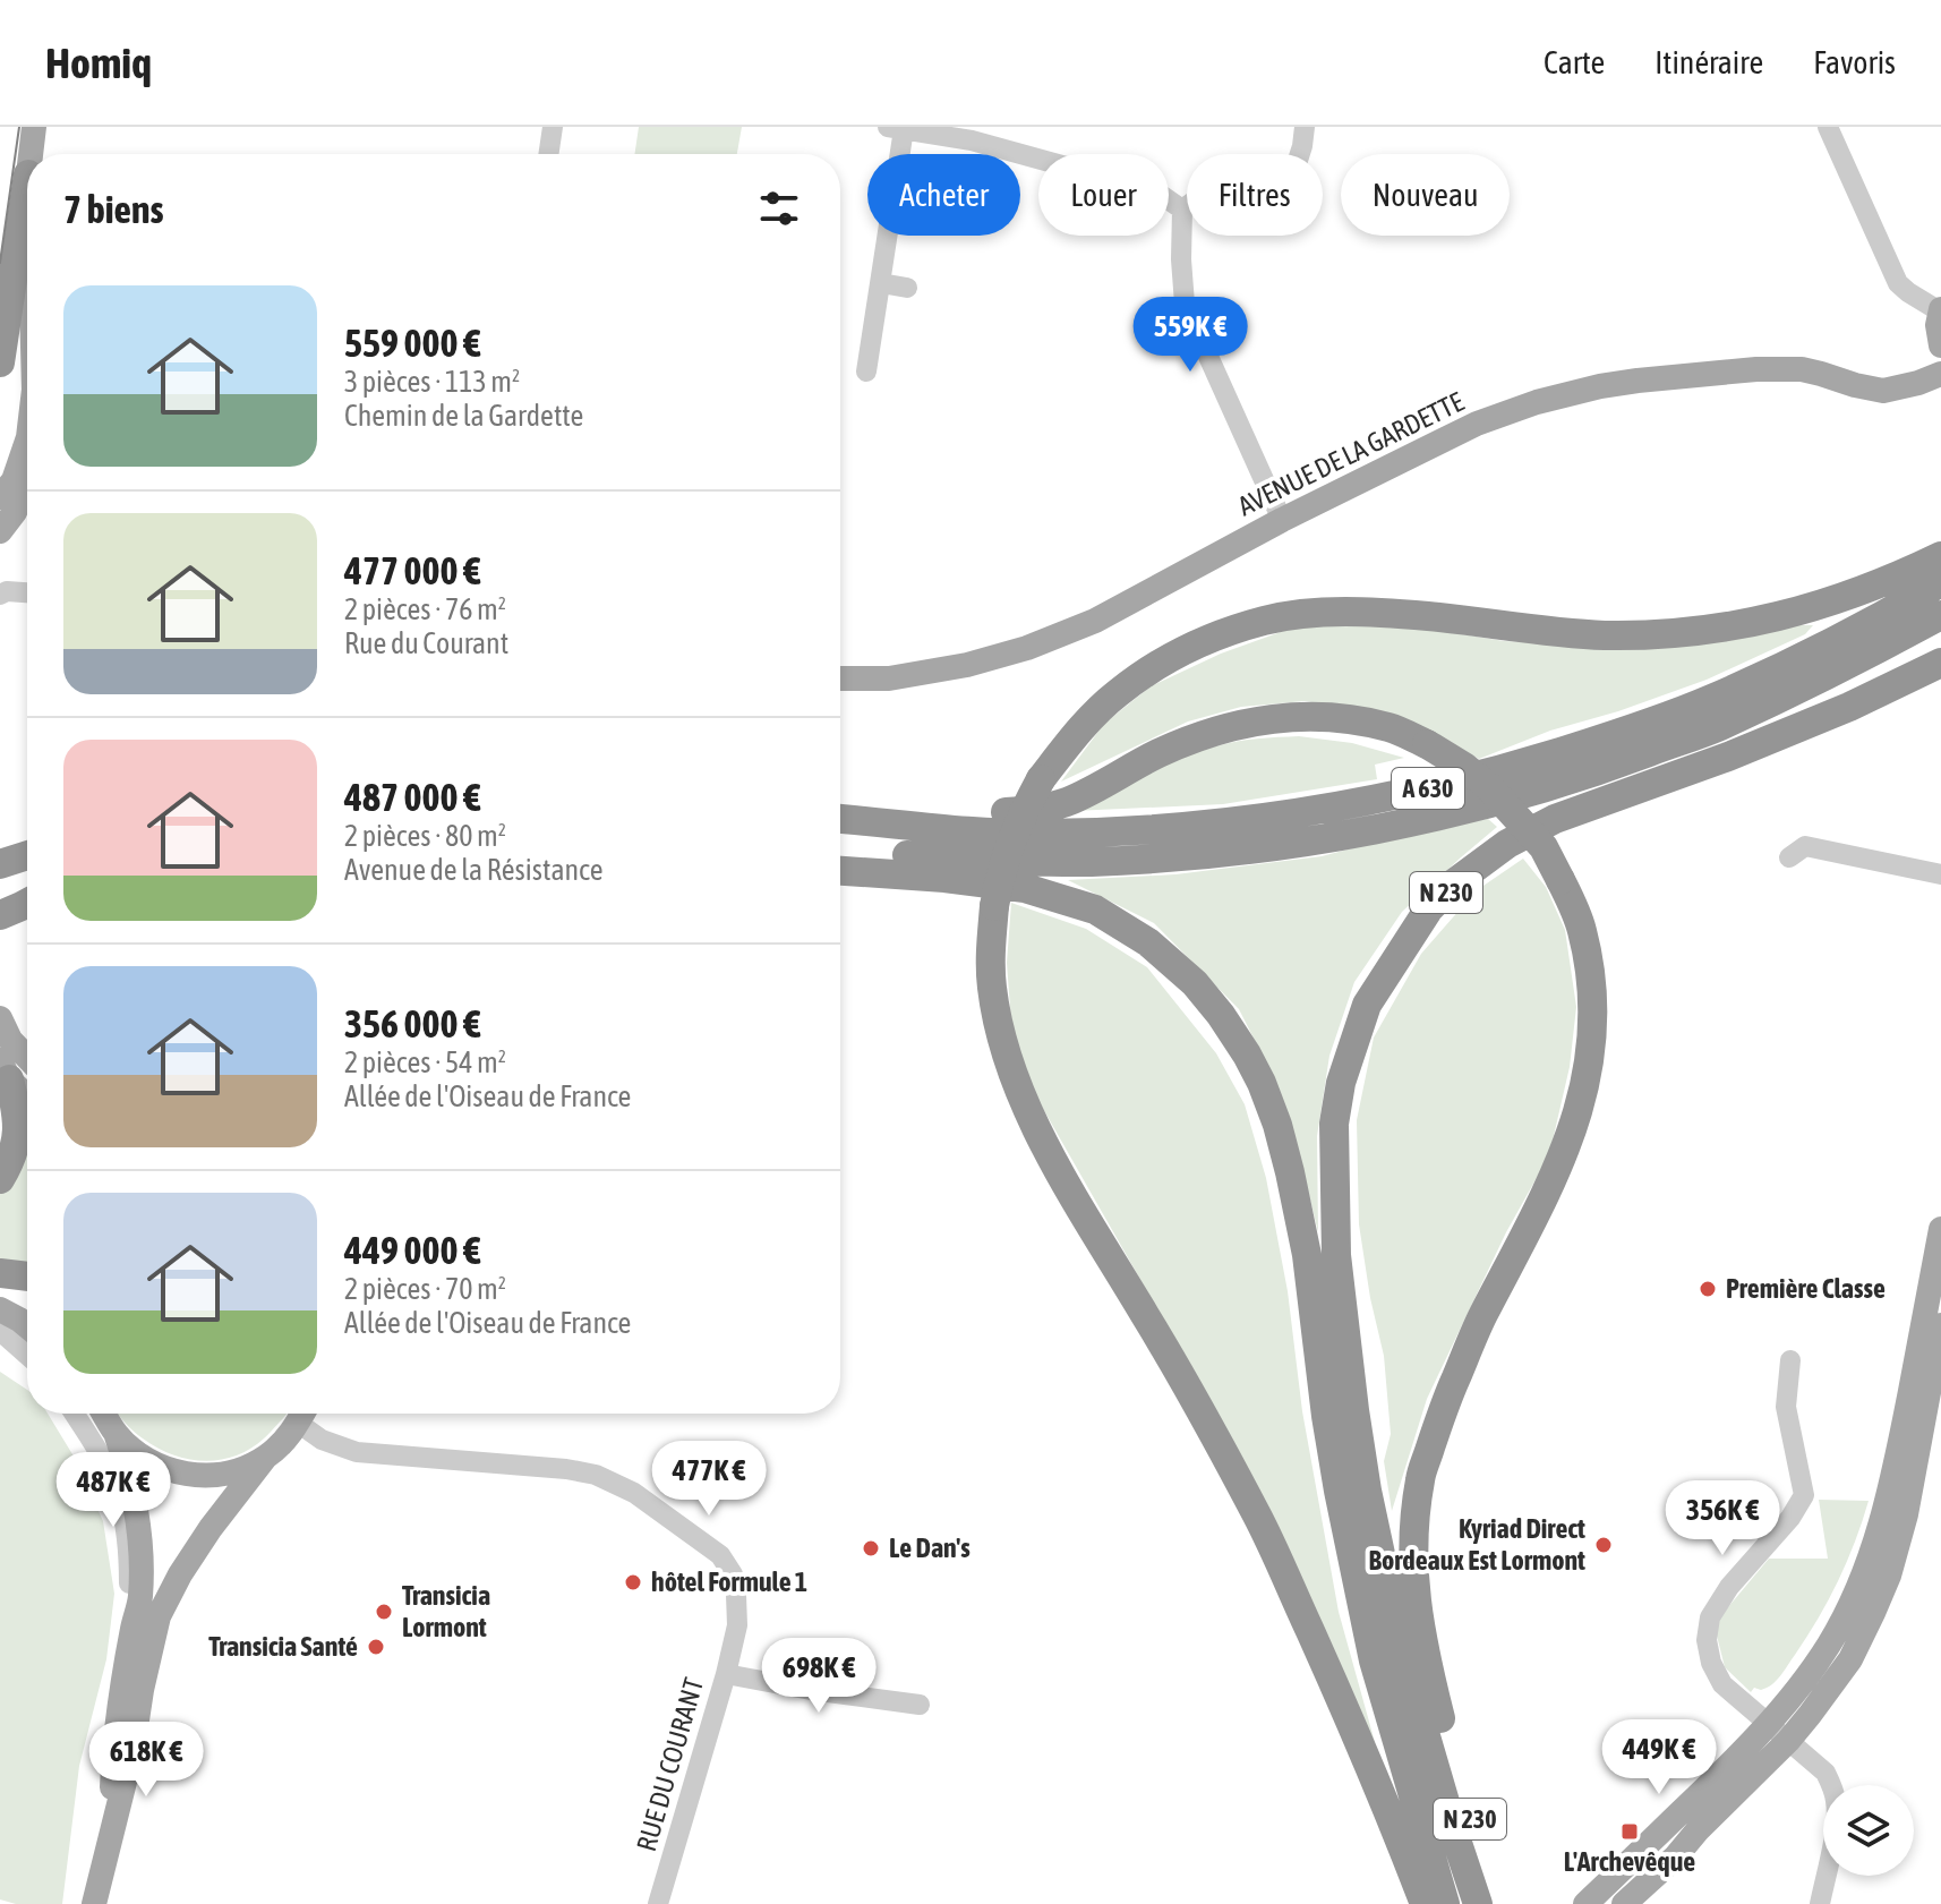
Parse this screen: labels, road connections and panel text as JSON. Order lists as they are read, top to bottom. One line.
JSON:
{"streets":{"highway":["A 630","N 230"],"main road":["AVENUE DE LA GARDETTE"],"street":["RUE DU COURANT"]},"crossings":[["A 630","N 230"]],"places":{"other":["Première Classe","Kyriad Direct Bordeaux Est Lormont","Le Dan's","hôtel Formule 1","Transicia Lormont","Transicia Santé"],"transit":["L'Archevêque"]},"page":{"header":"Homiq","nav":["Carte","Itinéraire","Favoris"],"chip":["Acheter","Louer","Filtres","Nouveau"],"heading":"7 biens","list":[{"name":"559 000 €","note":"3 pièces · 113 m² · Chemin de la Gardette"},{"name":"477 000 €","note":"2 pièces · 76 m² · Rue du Courant"},{"name":"487 000 €","note":"2 pièces · 80 m² · Avenue de la Résistance"},{"name":"356 000 €","note":"2 pièces · 54 m² · Allée de l'Oiseau de France"},{"name":"449 000 €","note":"2 pièces · 70 m² · Allée de l'Oiseau de France"}],"price":["559K €","477K €","487K €","356K €","698K €","449K €","618K €"]}}
